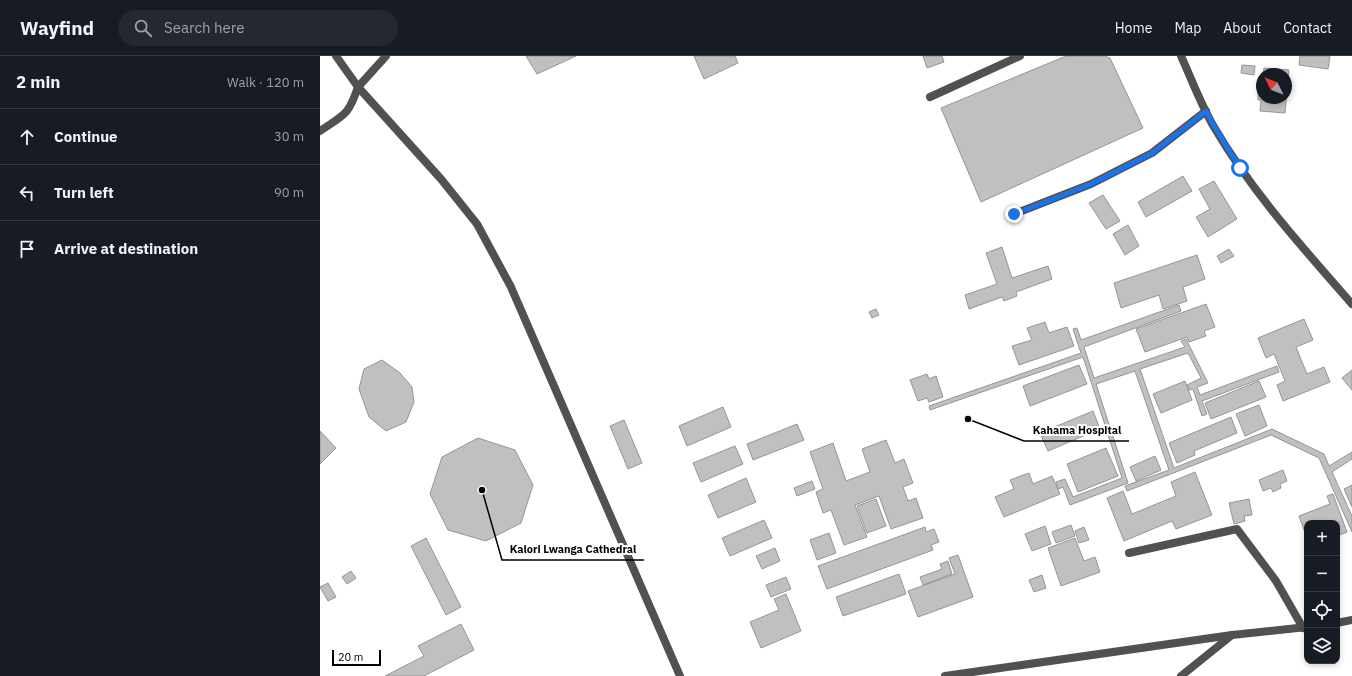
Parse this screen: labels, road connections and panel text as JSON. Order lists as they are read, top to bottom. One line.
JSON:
{"places":["Kahama Hospital","Kalori Lwanga Cathedral"],"scale_bar":"20 m","north":"top left","page":{"header":"Wayfind","search":"Search here","nav":["Home","Map","About","Contact"],"heading":["2 min","Walk · 120 m"],"list":[["Continue","30 m"],["Turn left","90 m"],"Arrive at destination"],"map_buttons":["+","−"],"scale":"20 m"}}
